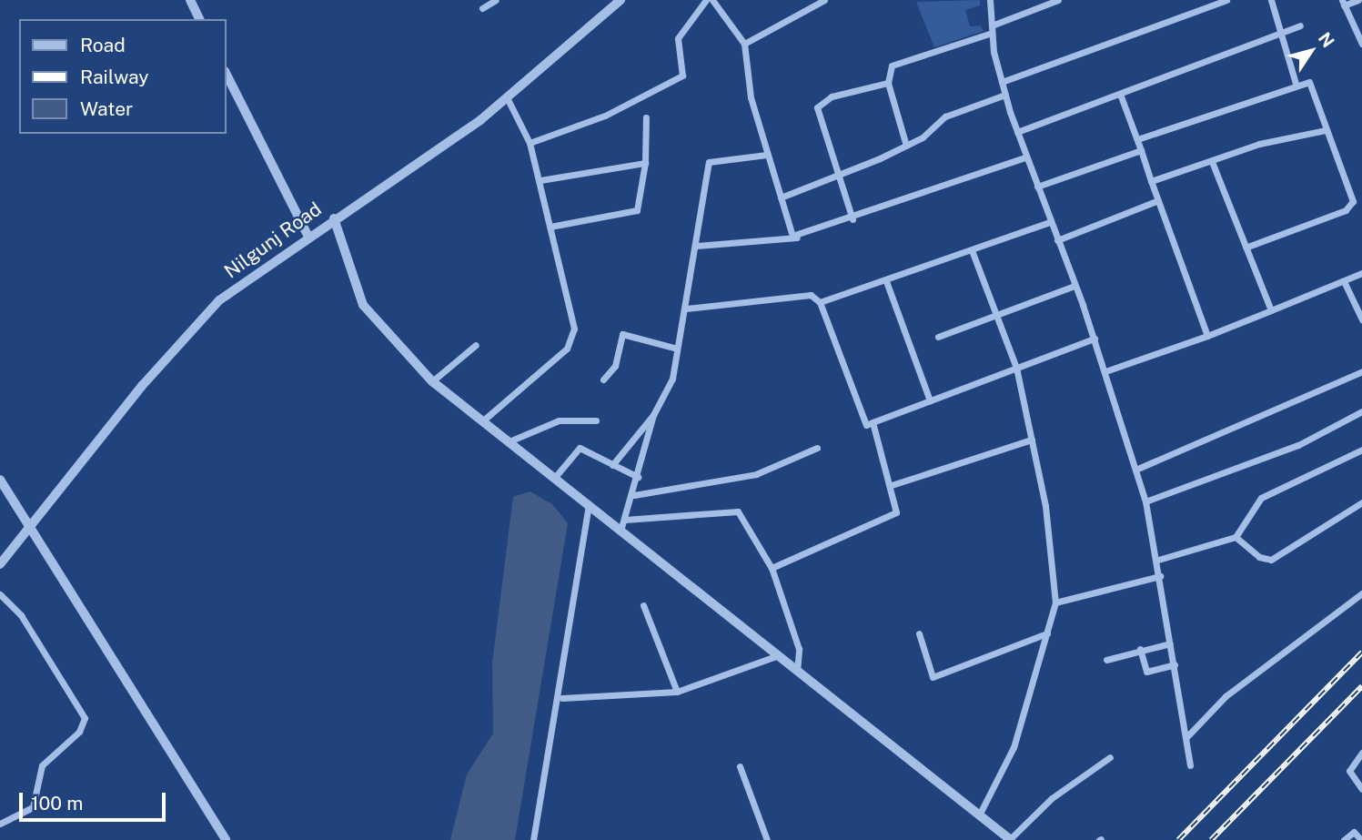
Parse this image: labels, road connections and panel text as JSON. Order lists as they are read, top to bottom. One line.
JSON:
{"streets":{"street":["Nilgunj Road"]},"legend":["Road","Railway","Water"],"scale_bar":"100 m","north":"top right"}
